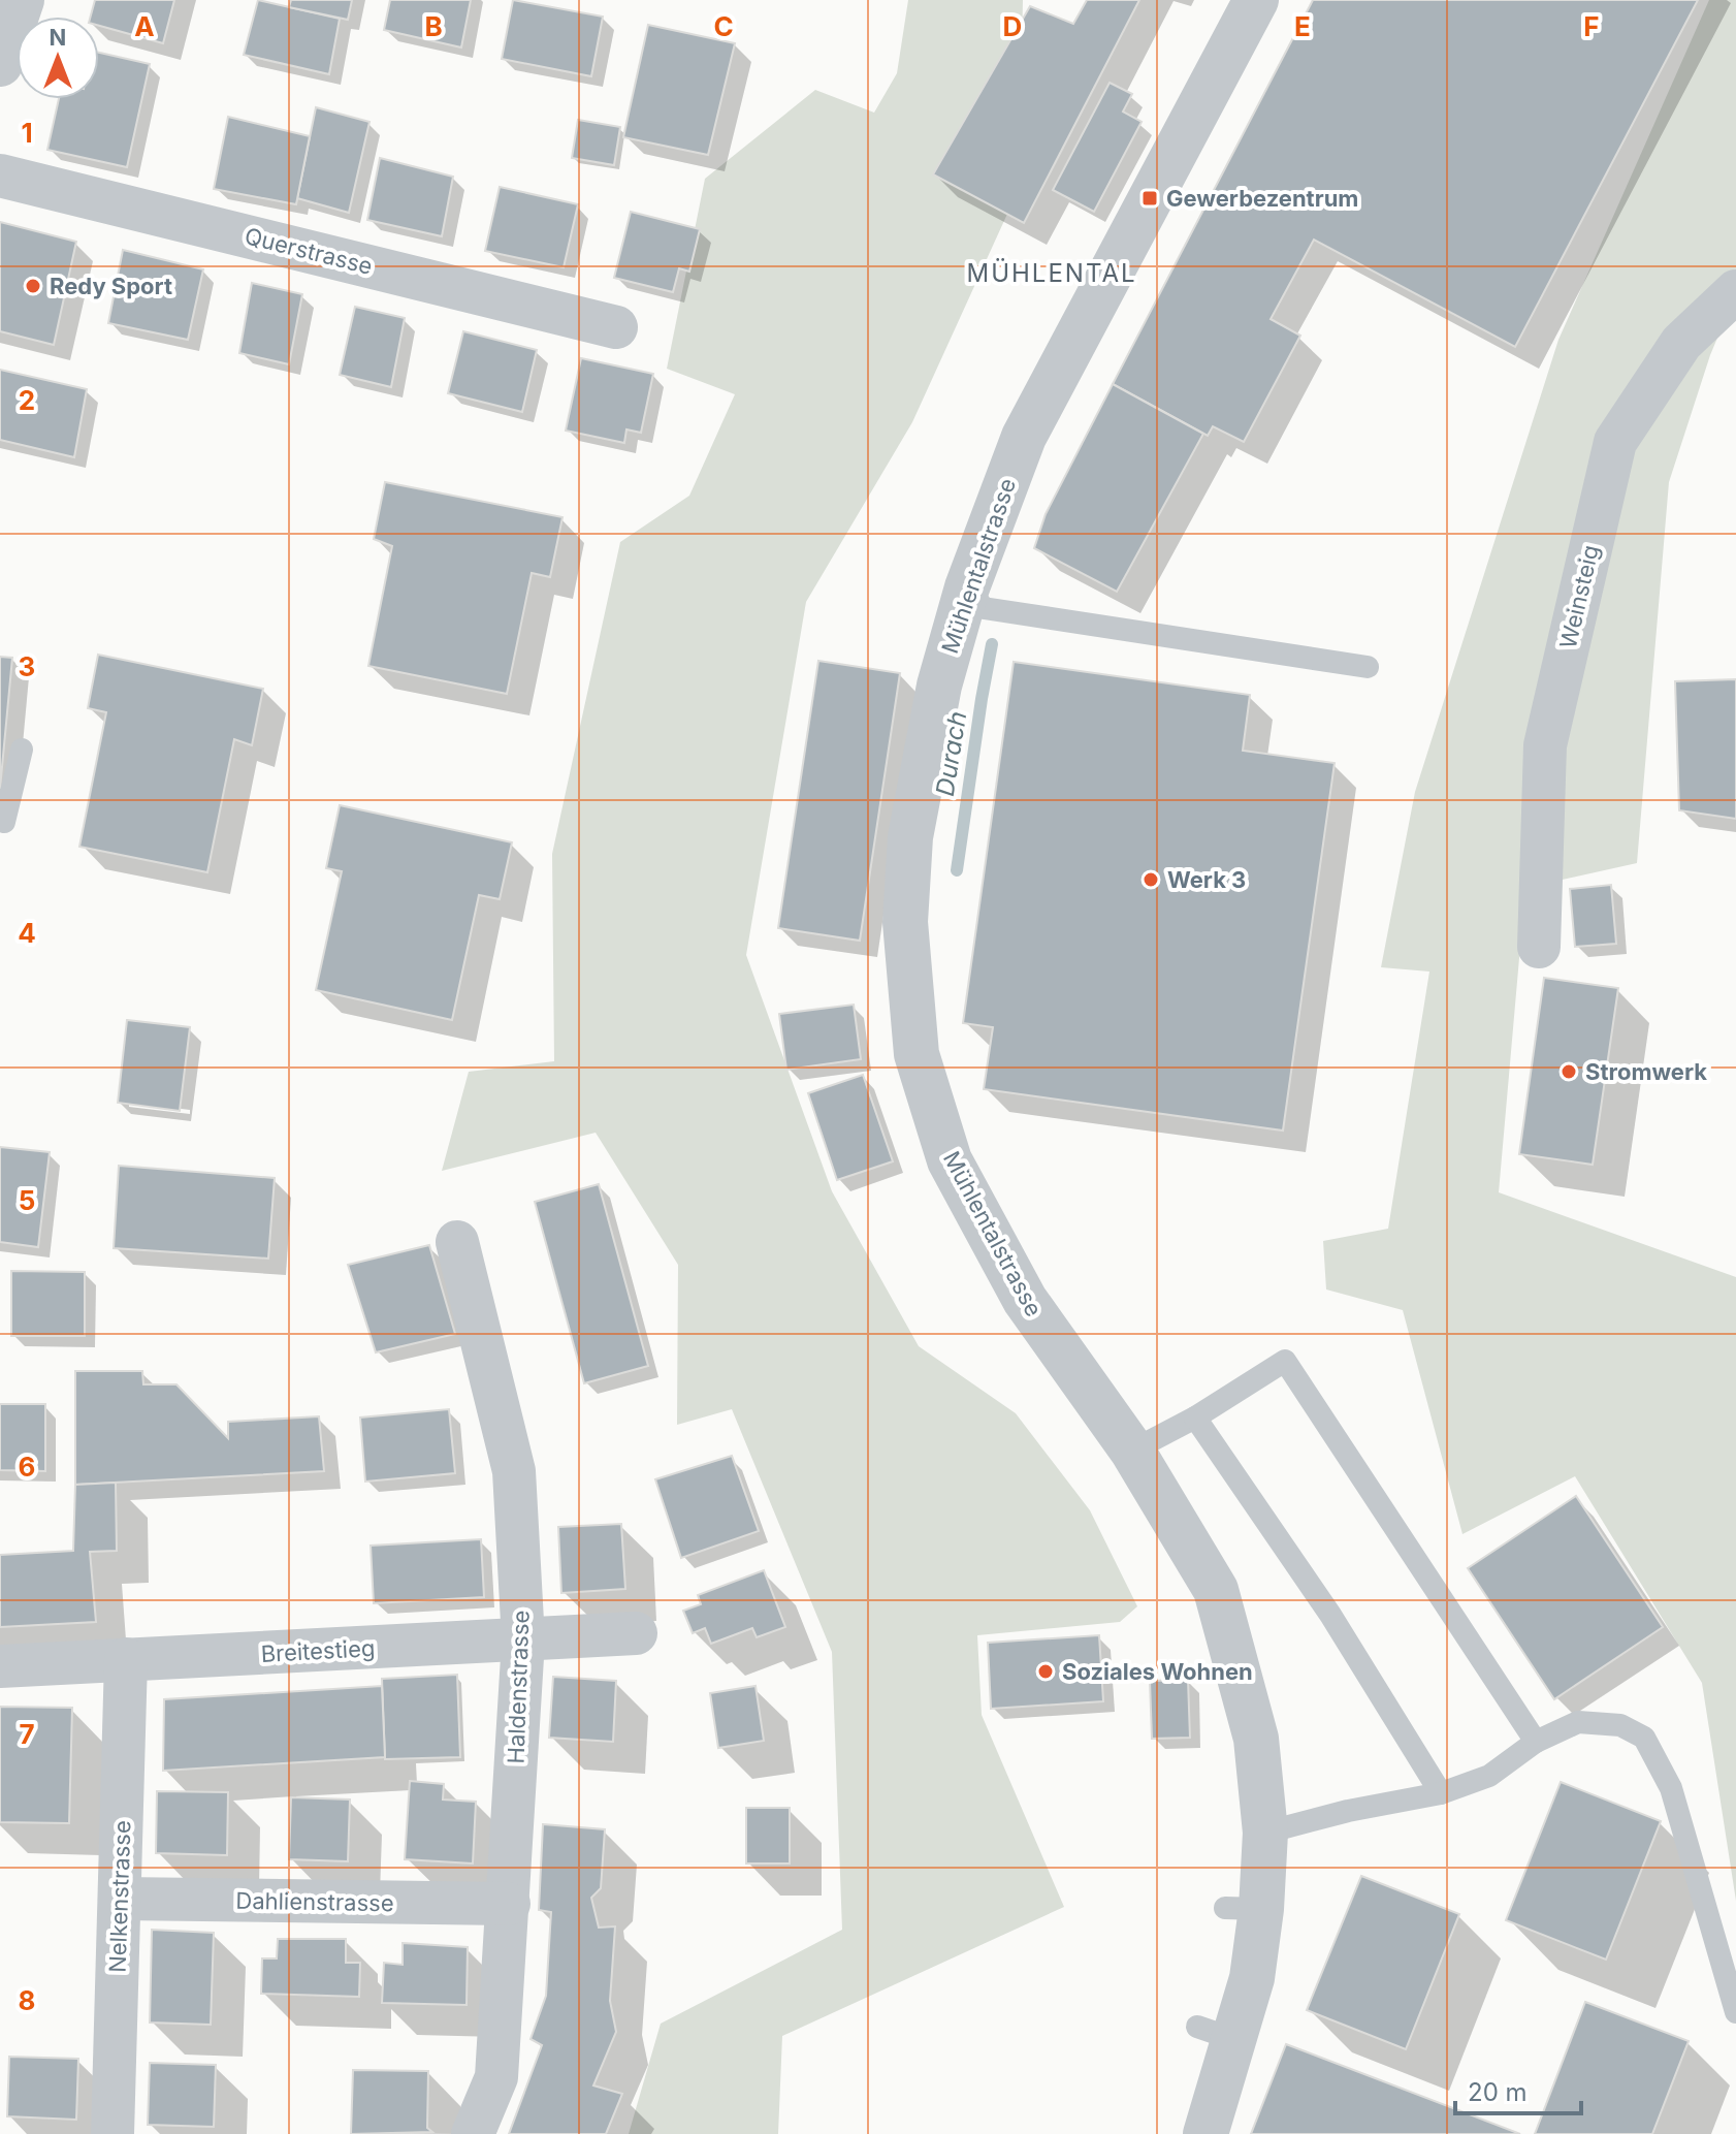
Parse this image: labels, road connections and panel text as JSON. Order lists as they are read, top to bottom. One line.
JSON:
{"streets":{"street":["Querstrasse","Mühlentalstrasse","Weinsteig","Breitestieg","Haldenstrasse","Nelkenstrasse","Dahlienstrasse"]},"crossings":[["Breitestieg","Haldenstrasse"],["Breitestieg","Nelkenstrasse"],["Haldenstrasse","Dahlienstrasse"],["Nelkenstrasse","Dahlienstrasse"]],"districts":["MÜHLENTAL"],"water":["Durach"],"places":{"transit":["Gewerbezentrum"],"other":["Redy Sport","Werk 3","Stromwerk","Soziales Wohnen"]},"scale_bar":"20 m","north":"top","grid":{"columns":["A","B","C","D","E","F"],"rows":["1","2","3","4","5","6","7","8"]}}
